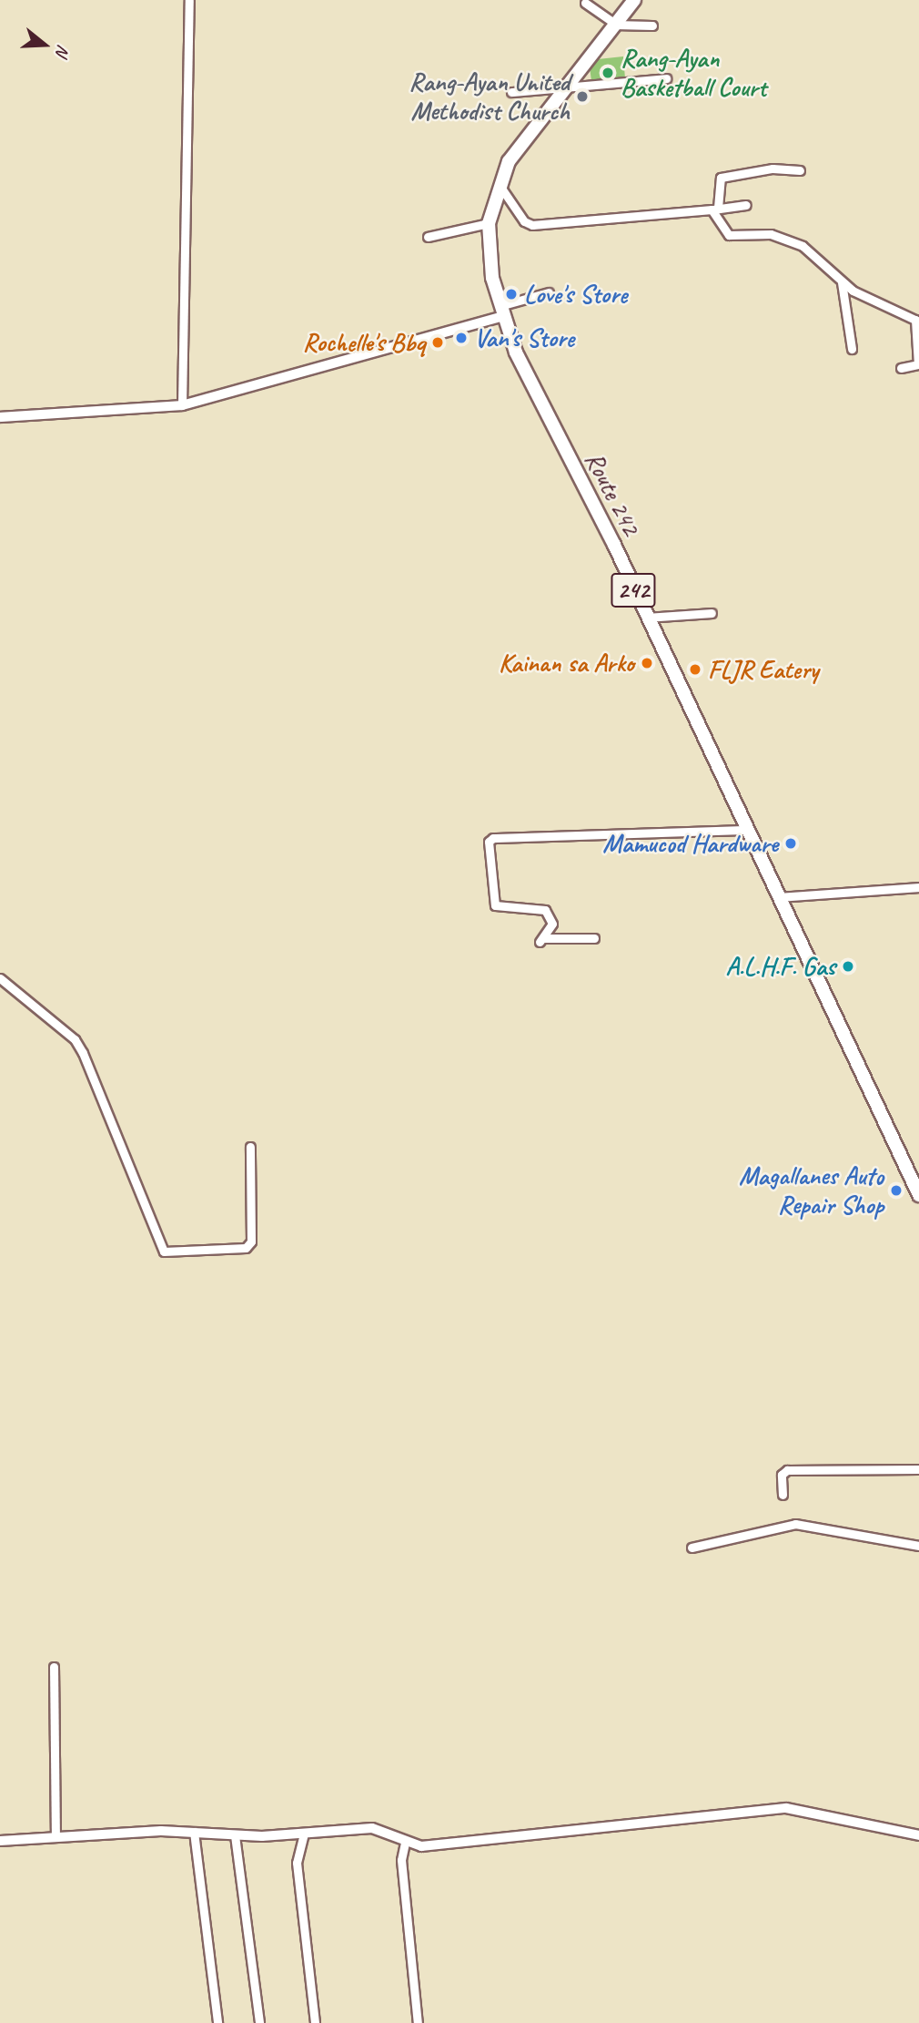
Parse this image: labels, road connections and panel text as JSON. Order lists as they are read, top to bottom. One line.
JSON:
{"streets":{"main road":["Route 242","242"]},"places":["Rang-Ayan Basketball Court","Rang-Ayan United Methodist Church","Love's Store","Van's Store","Rochelle's Bbq","Kainan sa Arko","FLJR Eatery","Mamucod Hardware","A.L.H.F. Gas","Magallanes Auto Repair Shop"],"north":"right"}
